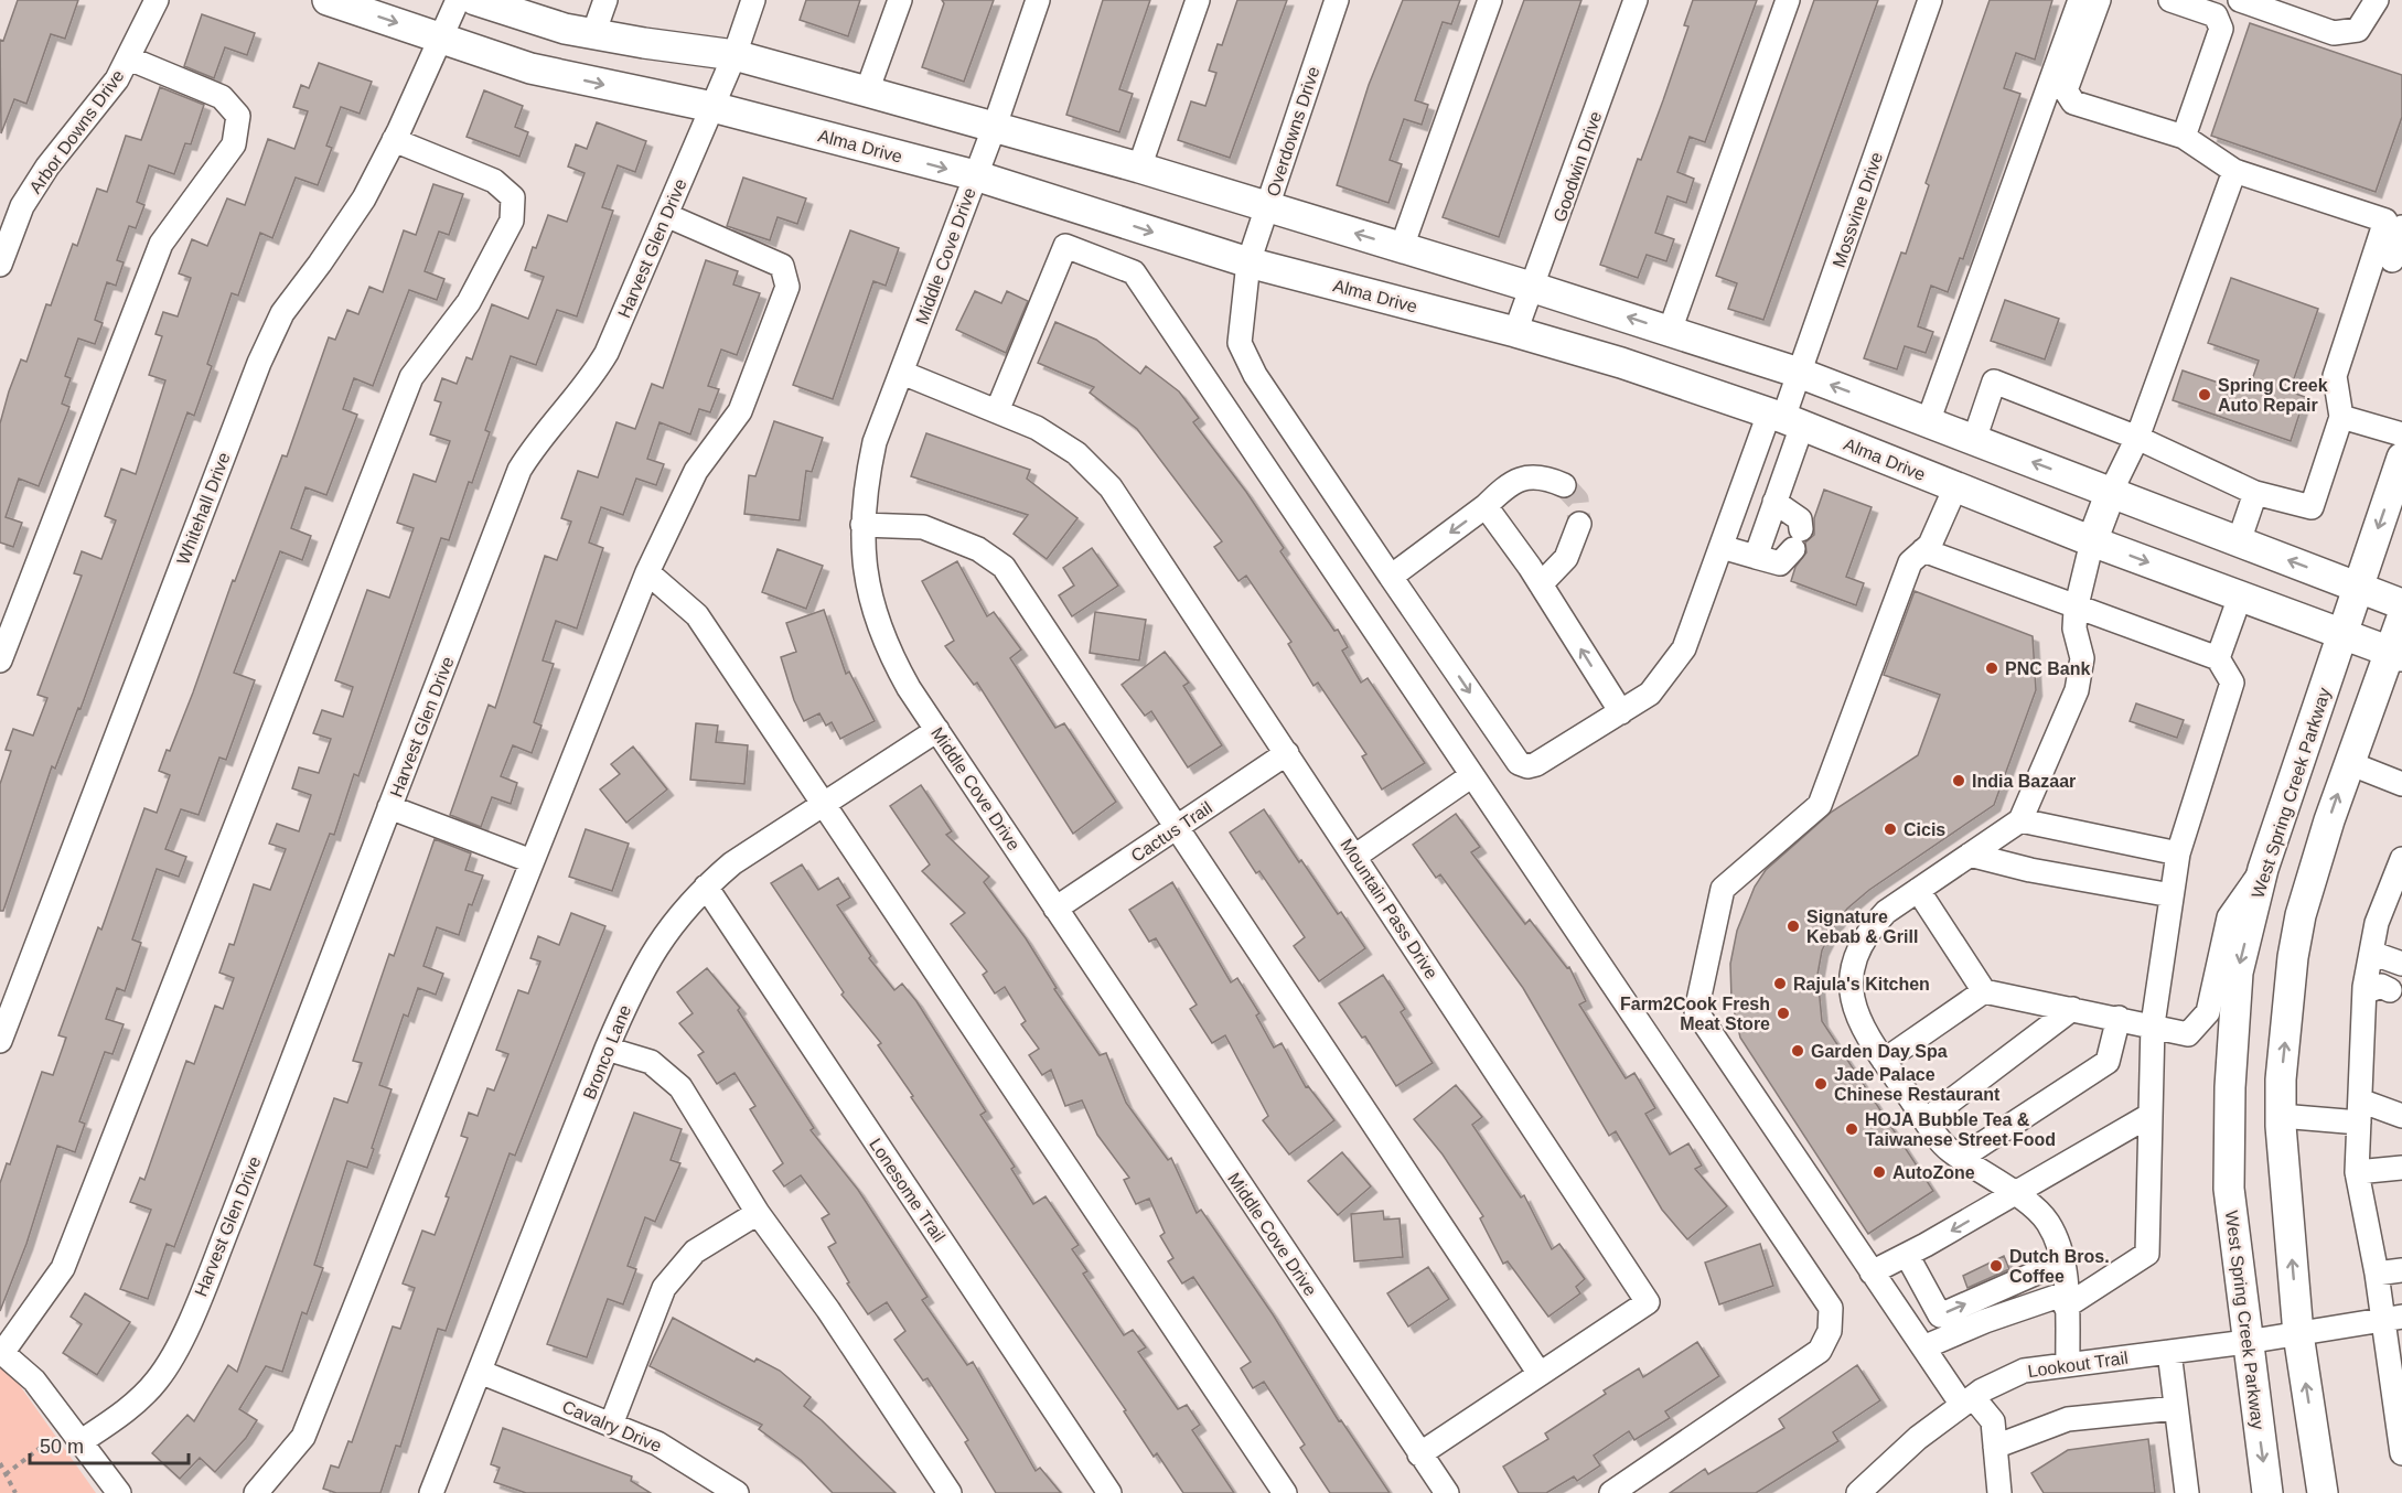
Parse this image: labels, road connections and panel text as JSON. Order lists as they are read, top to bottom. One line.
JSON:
{"streets":{"main road":["Alma Drive","West Spring Creek Parkway"],"street":["Arbor Downs Drive","Overdowns Drive","Goodwin Drive","Mossvine Drive","Harvest Glen Drive","Middle Cove Drive","Whitehall Drive","Cactus Trail","Mountain Pass Drive","Bronco Lane","Lonesome Trail","Lookout Trail","Cavalry Drive"]},"crossings":[["Overdowns Drive","Alma Drive"],["Alma Drive","Goodwin Drive"],["Alma Drive","Mossvine Drive"],["Alma Drive","Harvest Glen Drive"],["Alma Drive","Middle Cove Drive"],["Alma Drive","Whitehall Drive"],["Alma Drive","West Spring Creek Parkway"],["Middle Cove Drive","Cactus Trail"],["Middle Cove Drive","Mountain Pass Drive"],["Middle Cove Drive","Bronco Lane"],["West Spring Creek Parkway","Lookout Trail"],["Cactus Trail","Mountain Pass Drive"],["Bronco Lane","Lonesome Trail"],["Bronco Lane","Cavalry Drive"]],"places":["Spring Creek Auto Repair","PNC Bank","India Bazaar","Cicis","Signature Kebab & Grill","Rajula's Kitchen","Farm2Cook Fresh Meat Store","Garden Day Spa","Jade Palace Chinese Restaurant","HOJA Bubble Tea & Taiwanese Street Food","AutoZone","Dutch Bros. Coffee"],"scale_bar":"50 m"}
